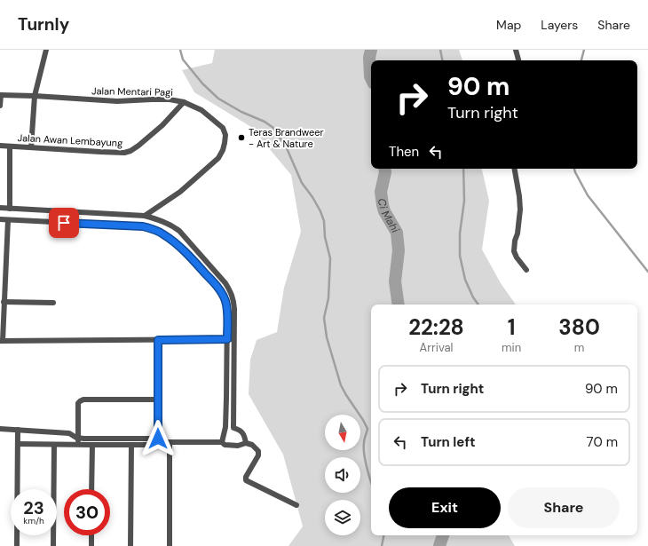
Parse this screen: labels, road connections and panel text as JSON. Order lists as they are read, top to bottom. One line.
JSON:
{"streets":{"street":["Jalan Mentari Pagi","Jalan Awan Lembayung"]},"crossings":[["Jalan Mentari Pagi","Jalan Awan Lembayung"]],"water":["Ci Mahi"],"places":["Teras Brandweer - Art & Nature"],"north":"bottom","page":{"header":"Turnly","nav":["Map","Layers","Share"],"turn":["90 m","Turn right"],"then":"Then","eta":["22:28","Arrival","1","min","380","m"],"list":[{"name":"Turn right","value":"90 m"},{"name":"Turn left","value":"70 m"}],"buttons":["Exit","Share"],"speed":"23 km/h","limit":"30"}}
